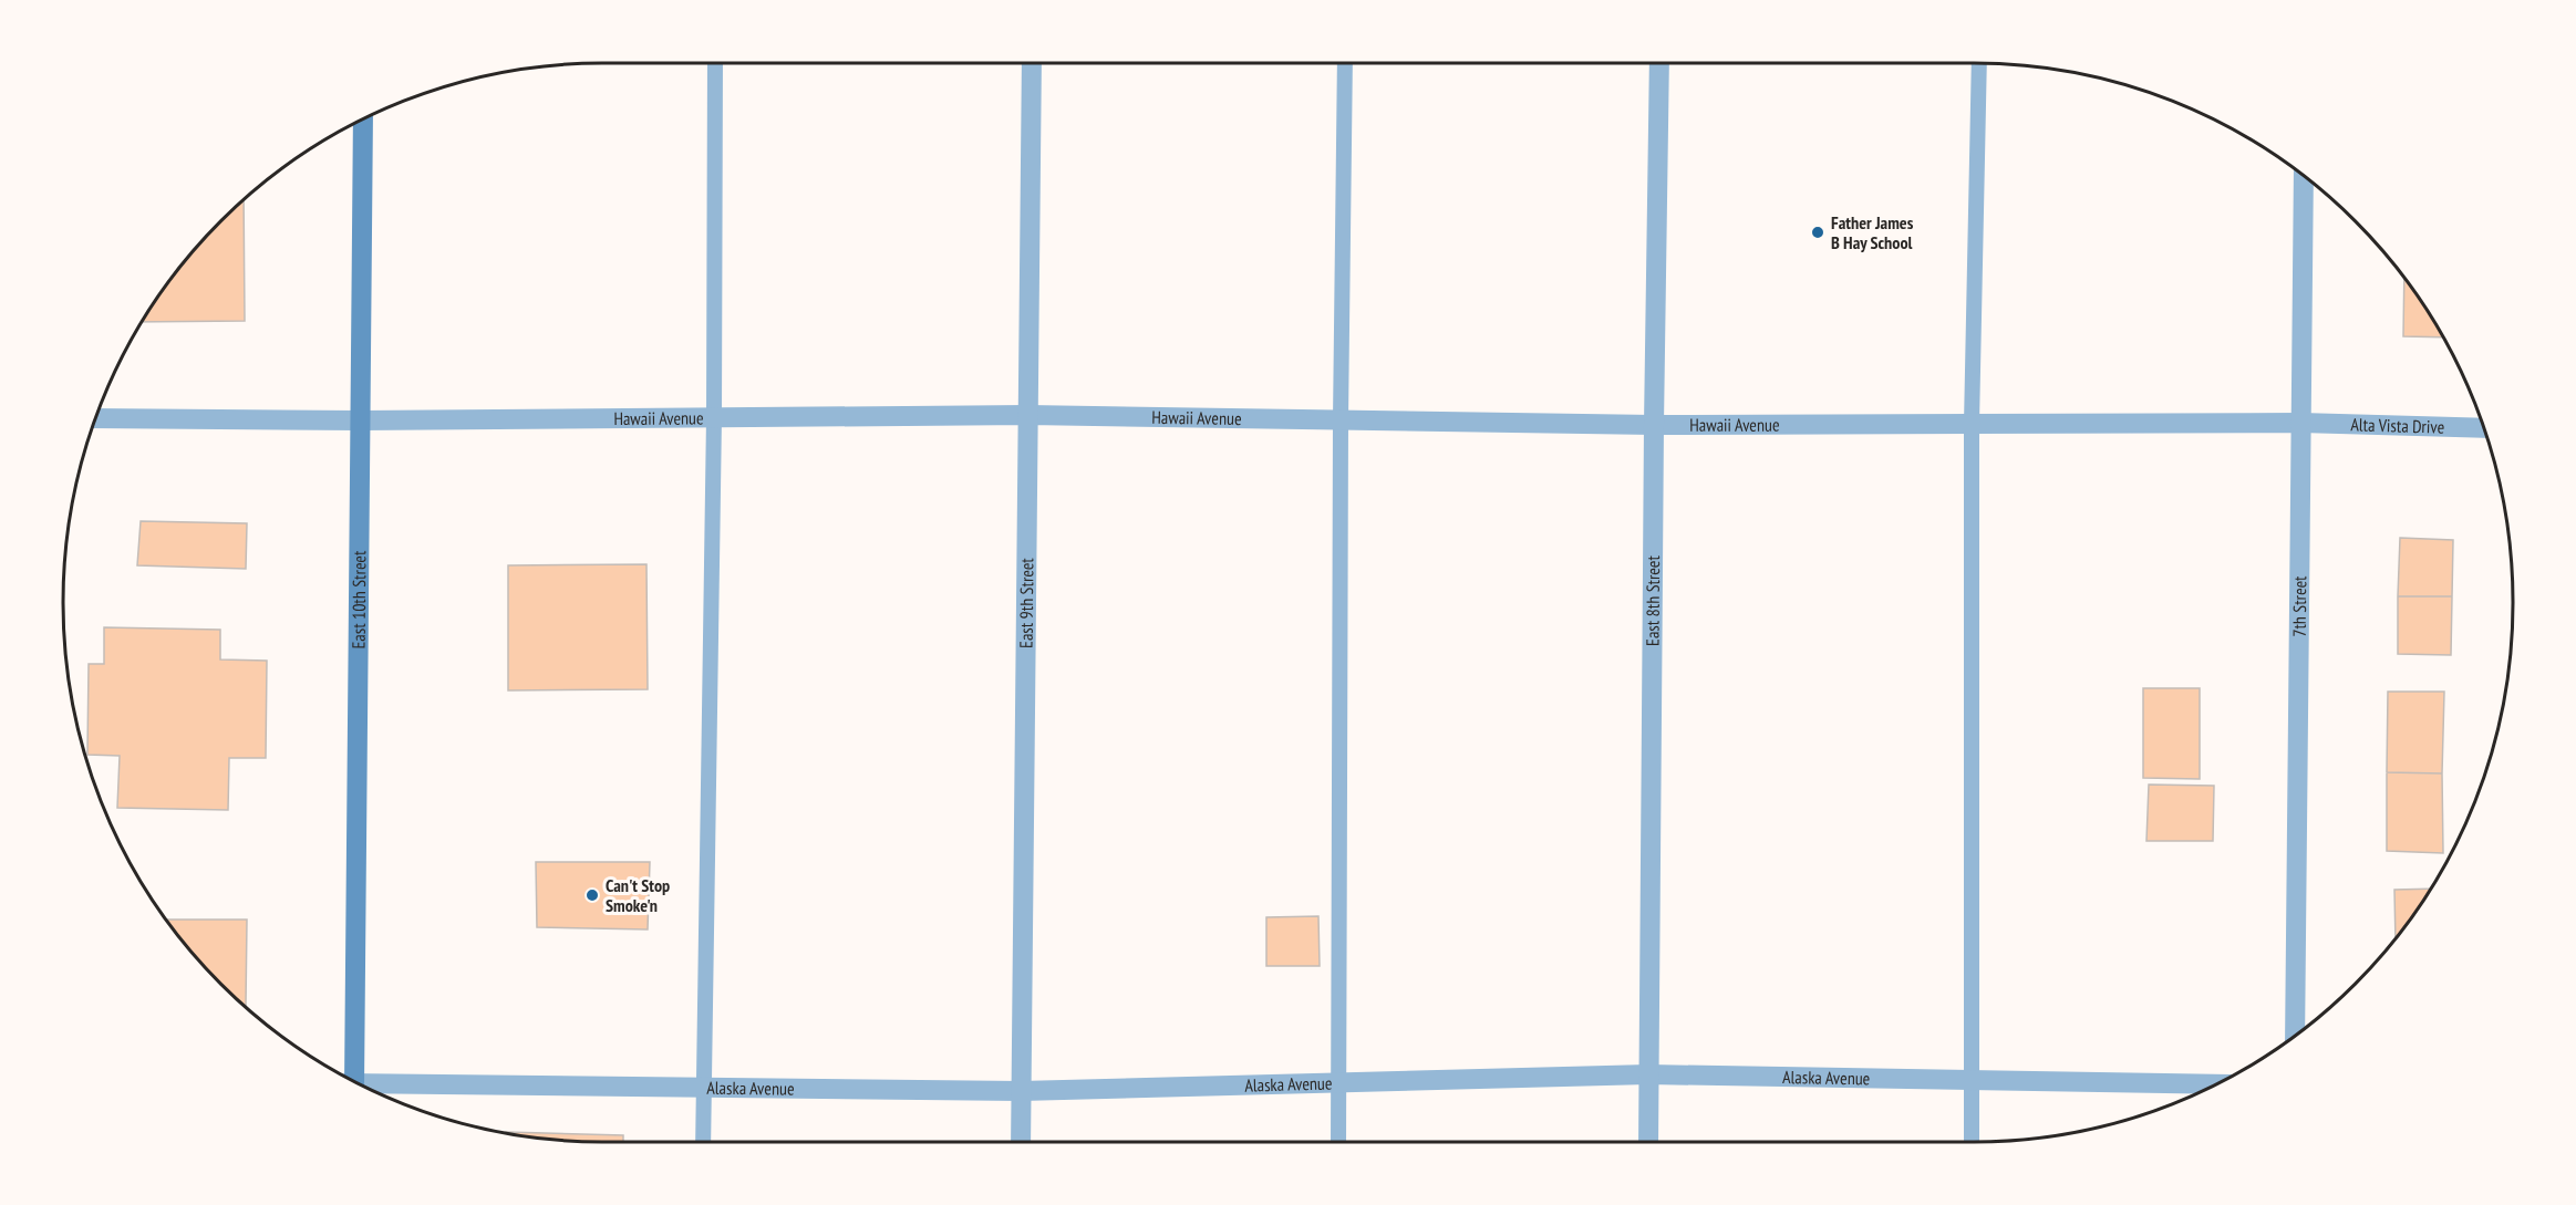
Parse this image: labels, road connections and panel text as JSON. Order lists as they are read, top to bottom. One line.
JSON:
{"streets":{"main road":["East 10th Street"],"street":["Hawaii Avenue","Alta Vista Drive","East 8th Street","East 9th Street","7th Street","Alaska Avenue"]},"crossings":[["Hawaii Avenue","Alta Vista Drive"],["Hawaii Avenue","East 10th Street"],["Hawaii Avenue","East 8th Street"],["Hawaii Avenue","East 9th Street"],["Hawaii Avenue","7th Street"],["Alta Vista Drive","7th Street"],["East 8th Street","Alaska Avenue"],["East 9th Street","Alaska Avenue"]],"places":["Father James B Hay School","Can't Stop Smoke'n"]}
